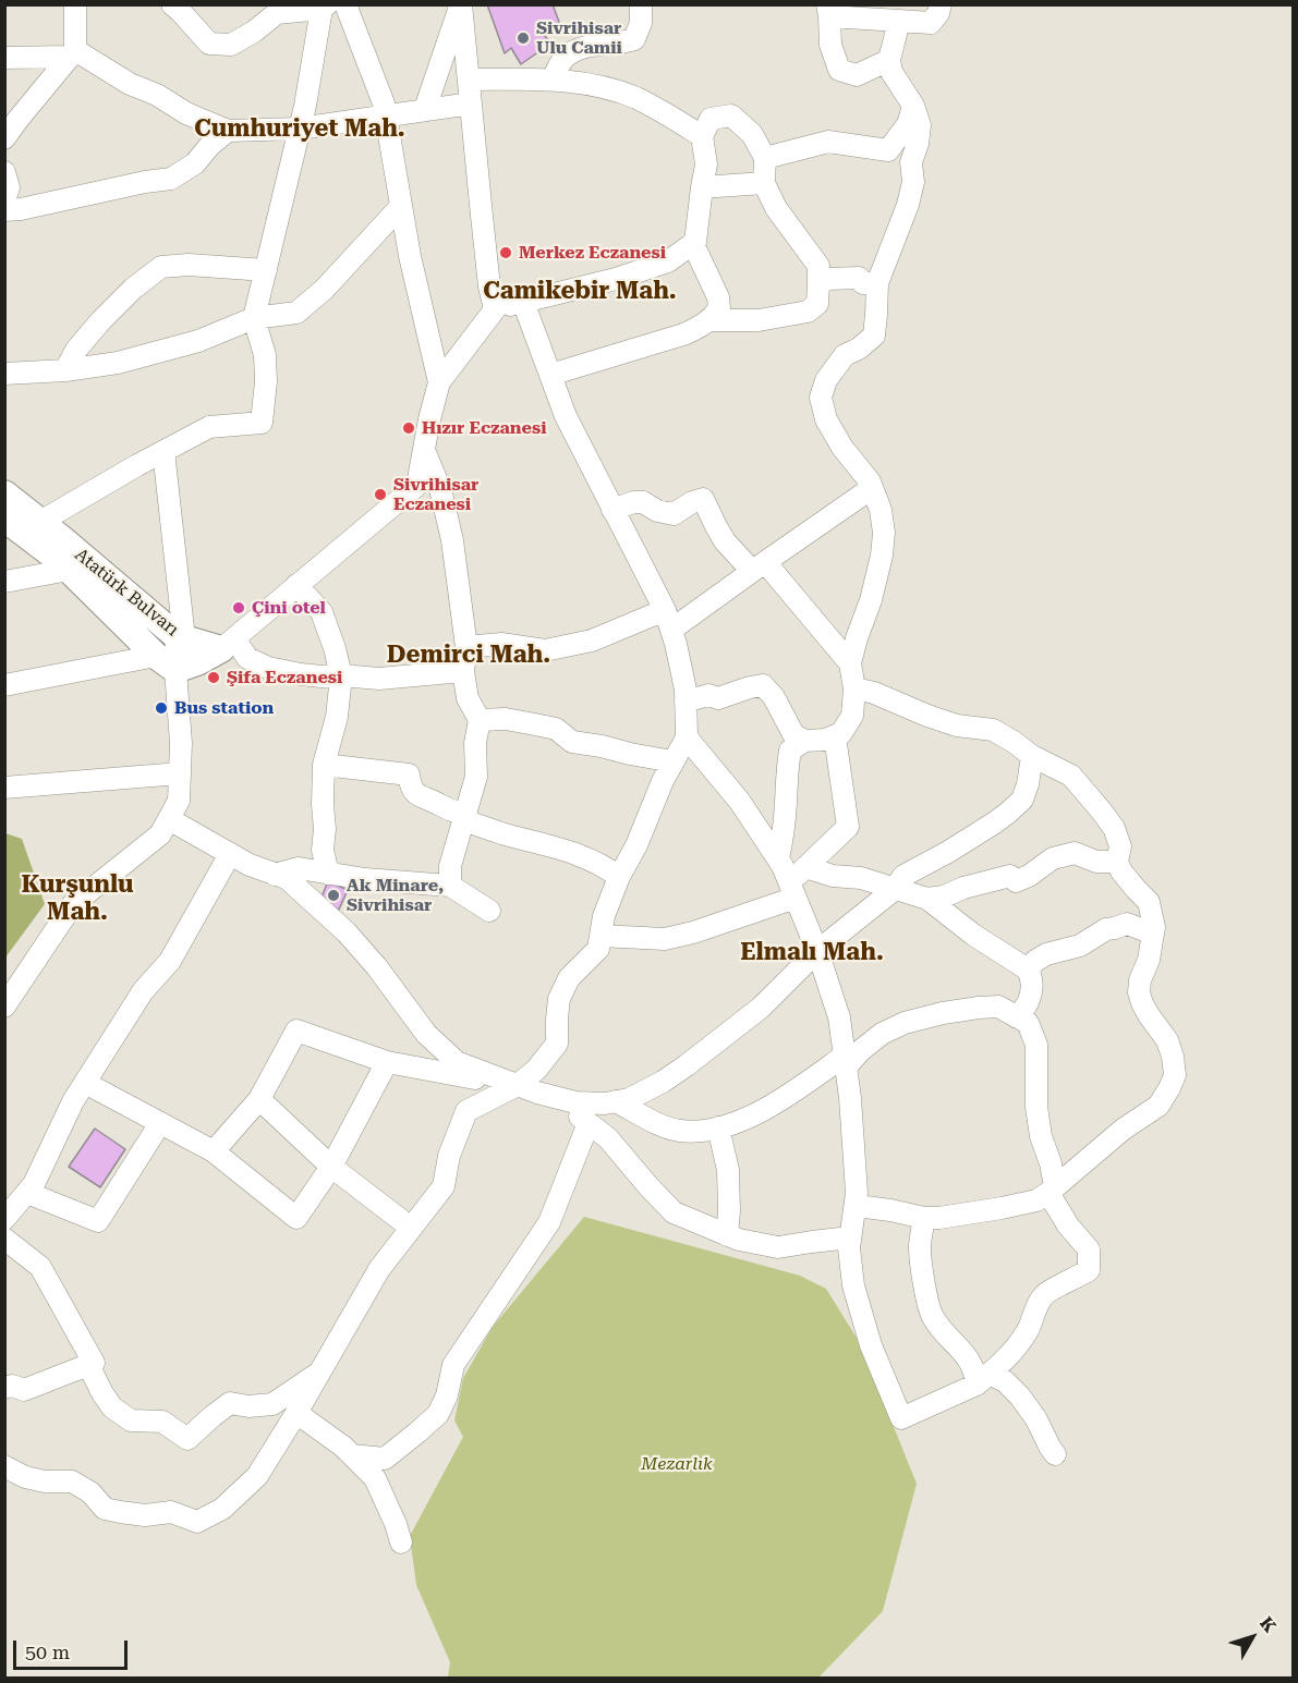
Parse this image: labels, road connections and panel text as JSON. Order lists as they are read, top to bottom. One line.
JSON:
{"streets":{"main road":["Atatürk Bulvarı"]},"districts":["Cumhuriyet Mah.","Camikebir Mah.","Demirci Mah.","Kurşunlu Mah.","Elmalı Mah."],"parks":["Mezarlık"],"places":["Sivrihisar Ulu Camii","Merkez Eczanesi","Hızır Eczanesi","Sivrihisar Eczanesi","Çini otel","Şifa Eczanesi","Bus station","Ak Minare, Sivrihisar"],"scale_bar":"50 m","north":"top right"}
